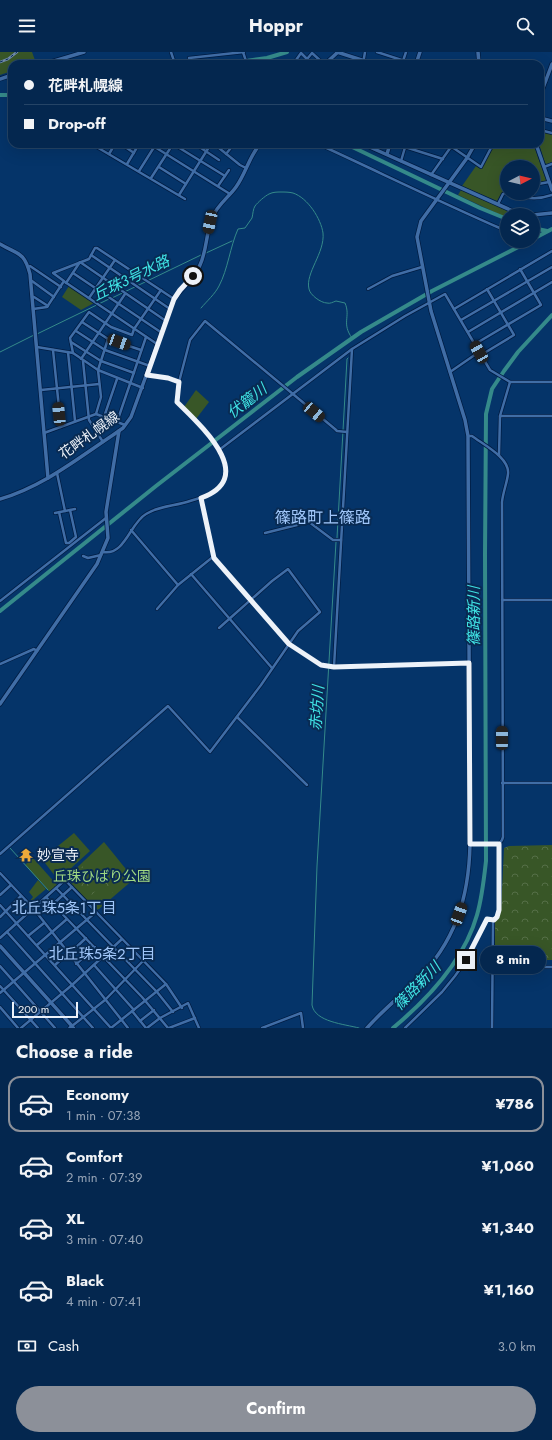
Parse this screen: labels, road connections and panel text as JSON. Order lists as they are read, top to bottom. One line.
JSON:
{"streets":{"street":["花畔札幌線"]},"districts":["篠路町上篠路","北丘珠5条1丁目","北丘珠5条2丁目"],"water":["丘珠3号水路","伏籠川","篠路新川","赤坊川"],"parks":["丘珠ひばり公園"],"places":{"temple":["妙宣寺"]},"scale_bar":"200 m","north":"right","page":{"header":"Hoppr","banner":["花畔札幌線","Drop-off"],"bubble":"8 min","scale":"200 m","heading":"Choose a ride","list":[{"name":"Economy","note":"1 min · 07:38","value":"¥786"},{"name":"Comfort","note":"2 min · 07:39","value":"¥1,060"},{"name":"XL","note":"3 min · 07:40","value":"¥1,340"},{"name":"Black","note":"4 min · 07:41","value":"¥1,160"}],"pay":["Cash","3.0 km"],"buttons":"Confirm"}}
